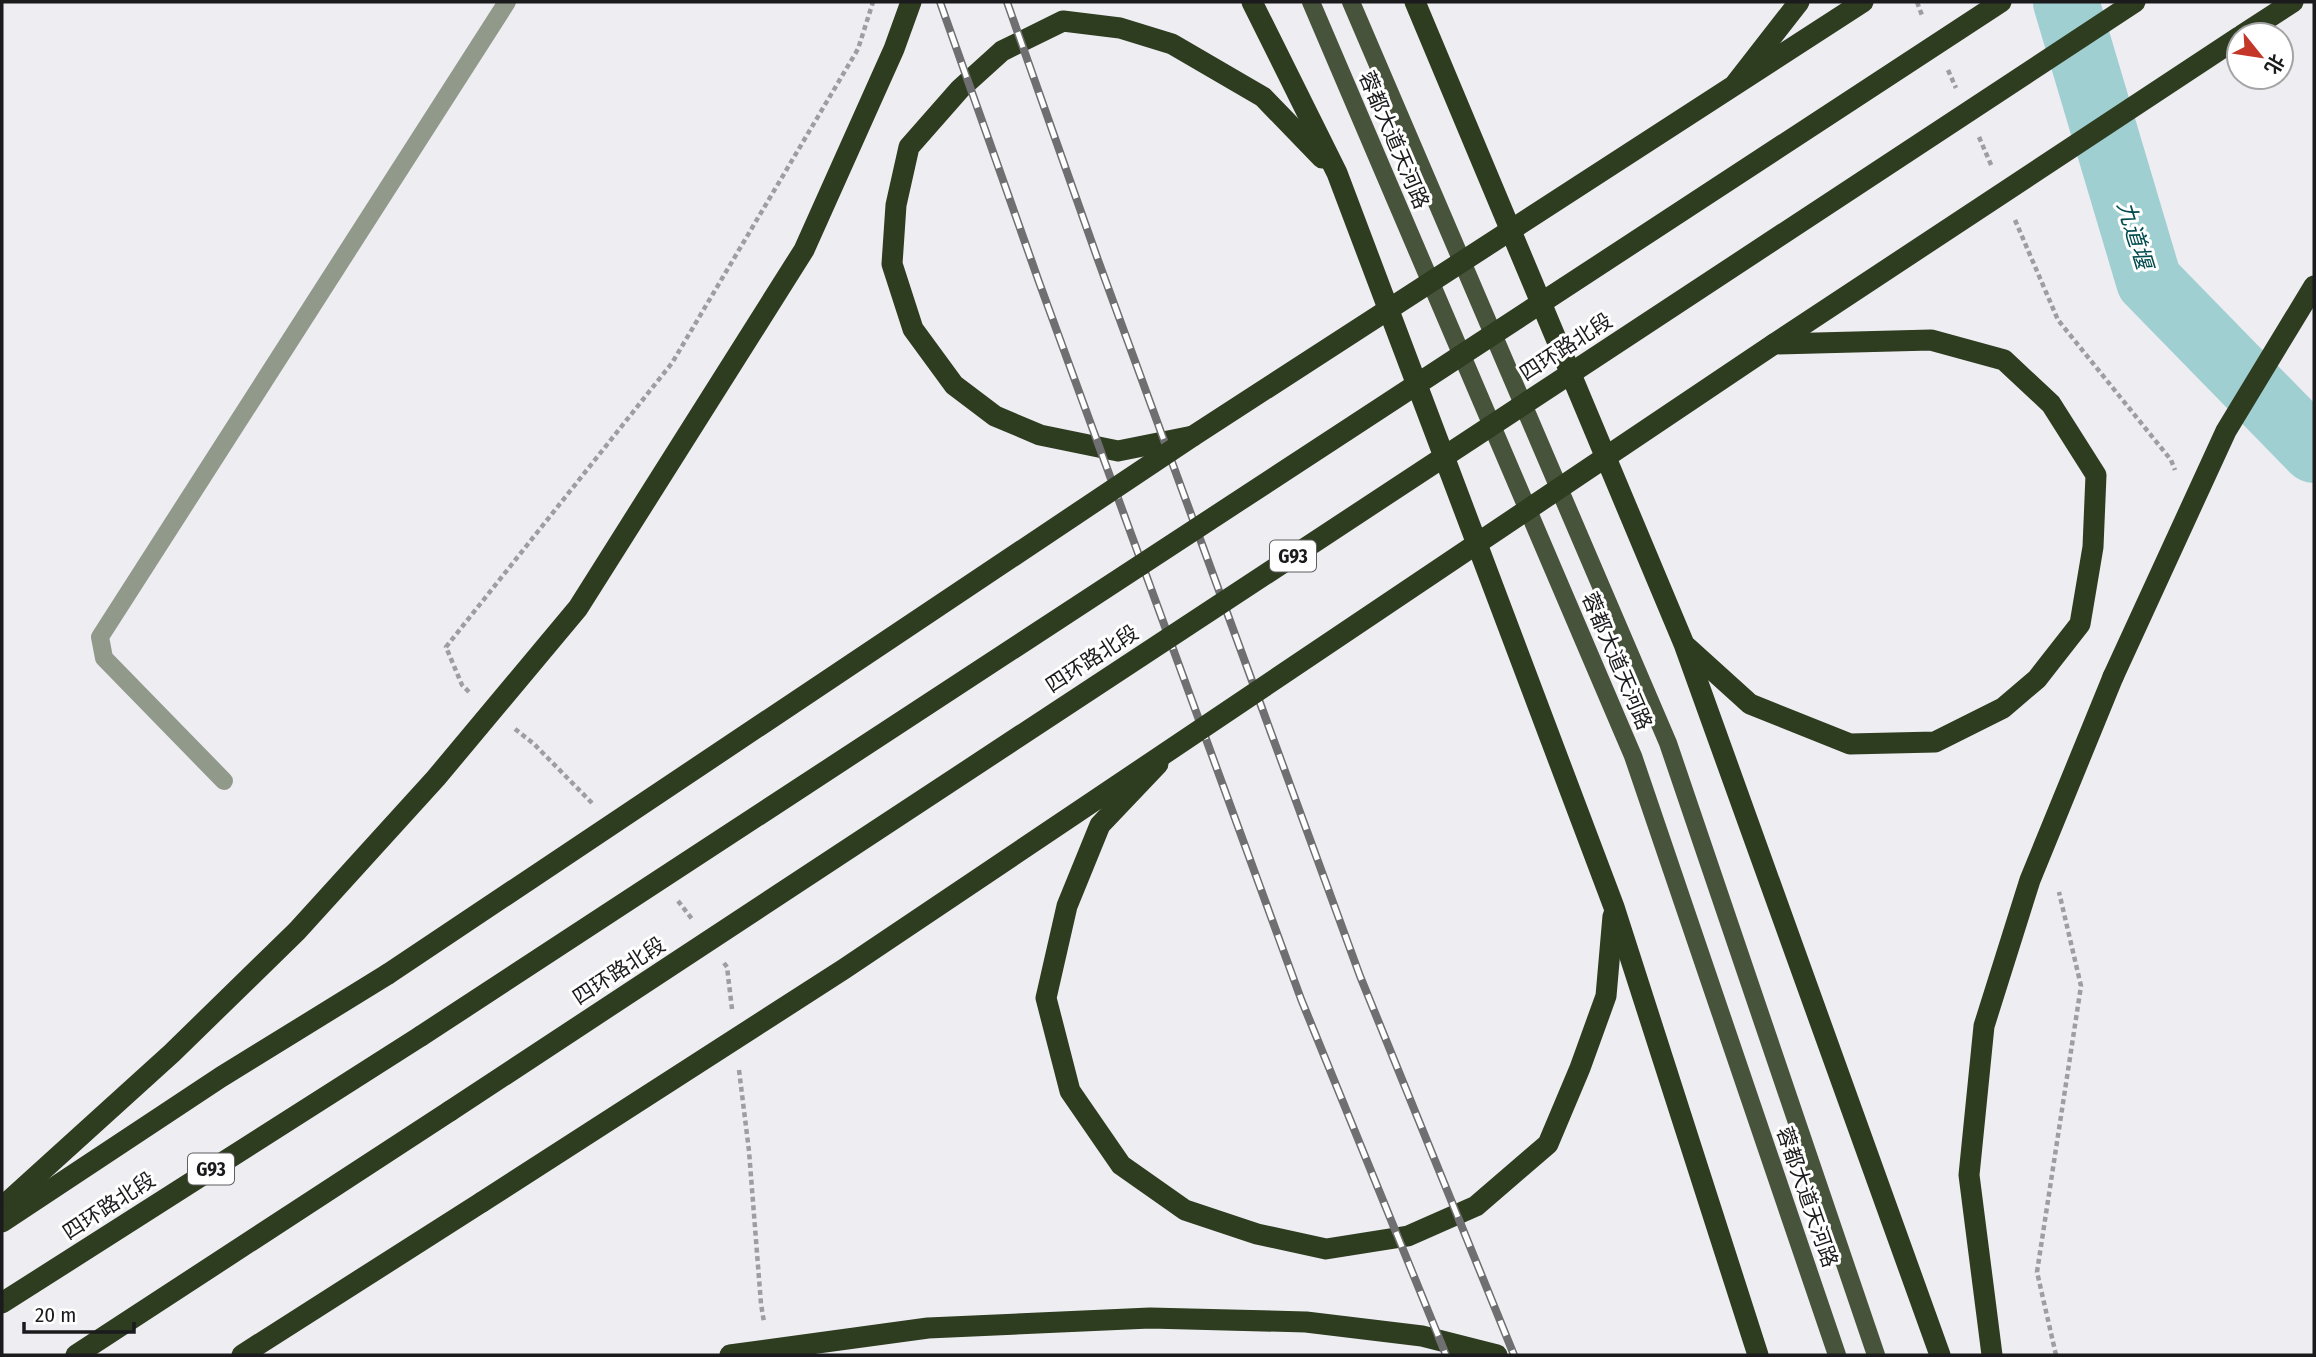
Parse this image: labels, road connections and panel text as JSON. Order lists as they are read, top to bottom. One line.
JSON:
{"streets":{"highway":["四环路北段","G93"],"main road":["蓉都大道天河路"]},"water":["九道堰"],"scale_bar":"20 m","north":"bottom right"}
